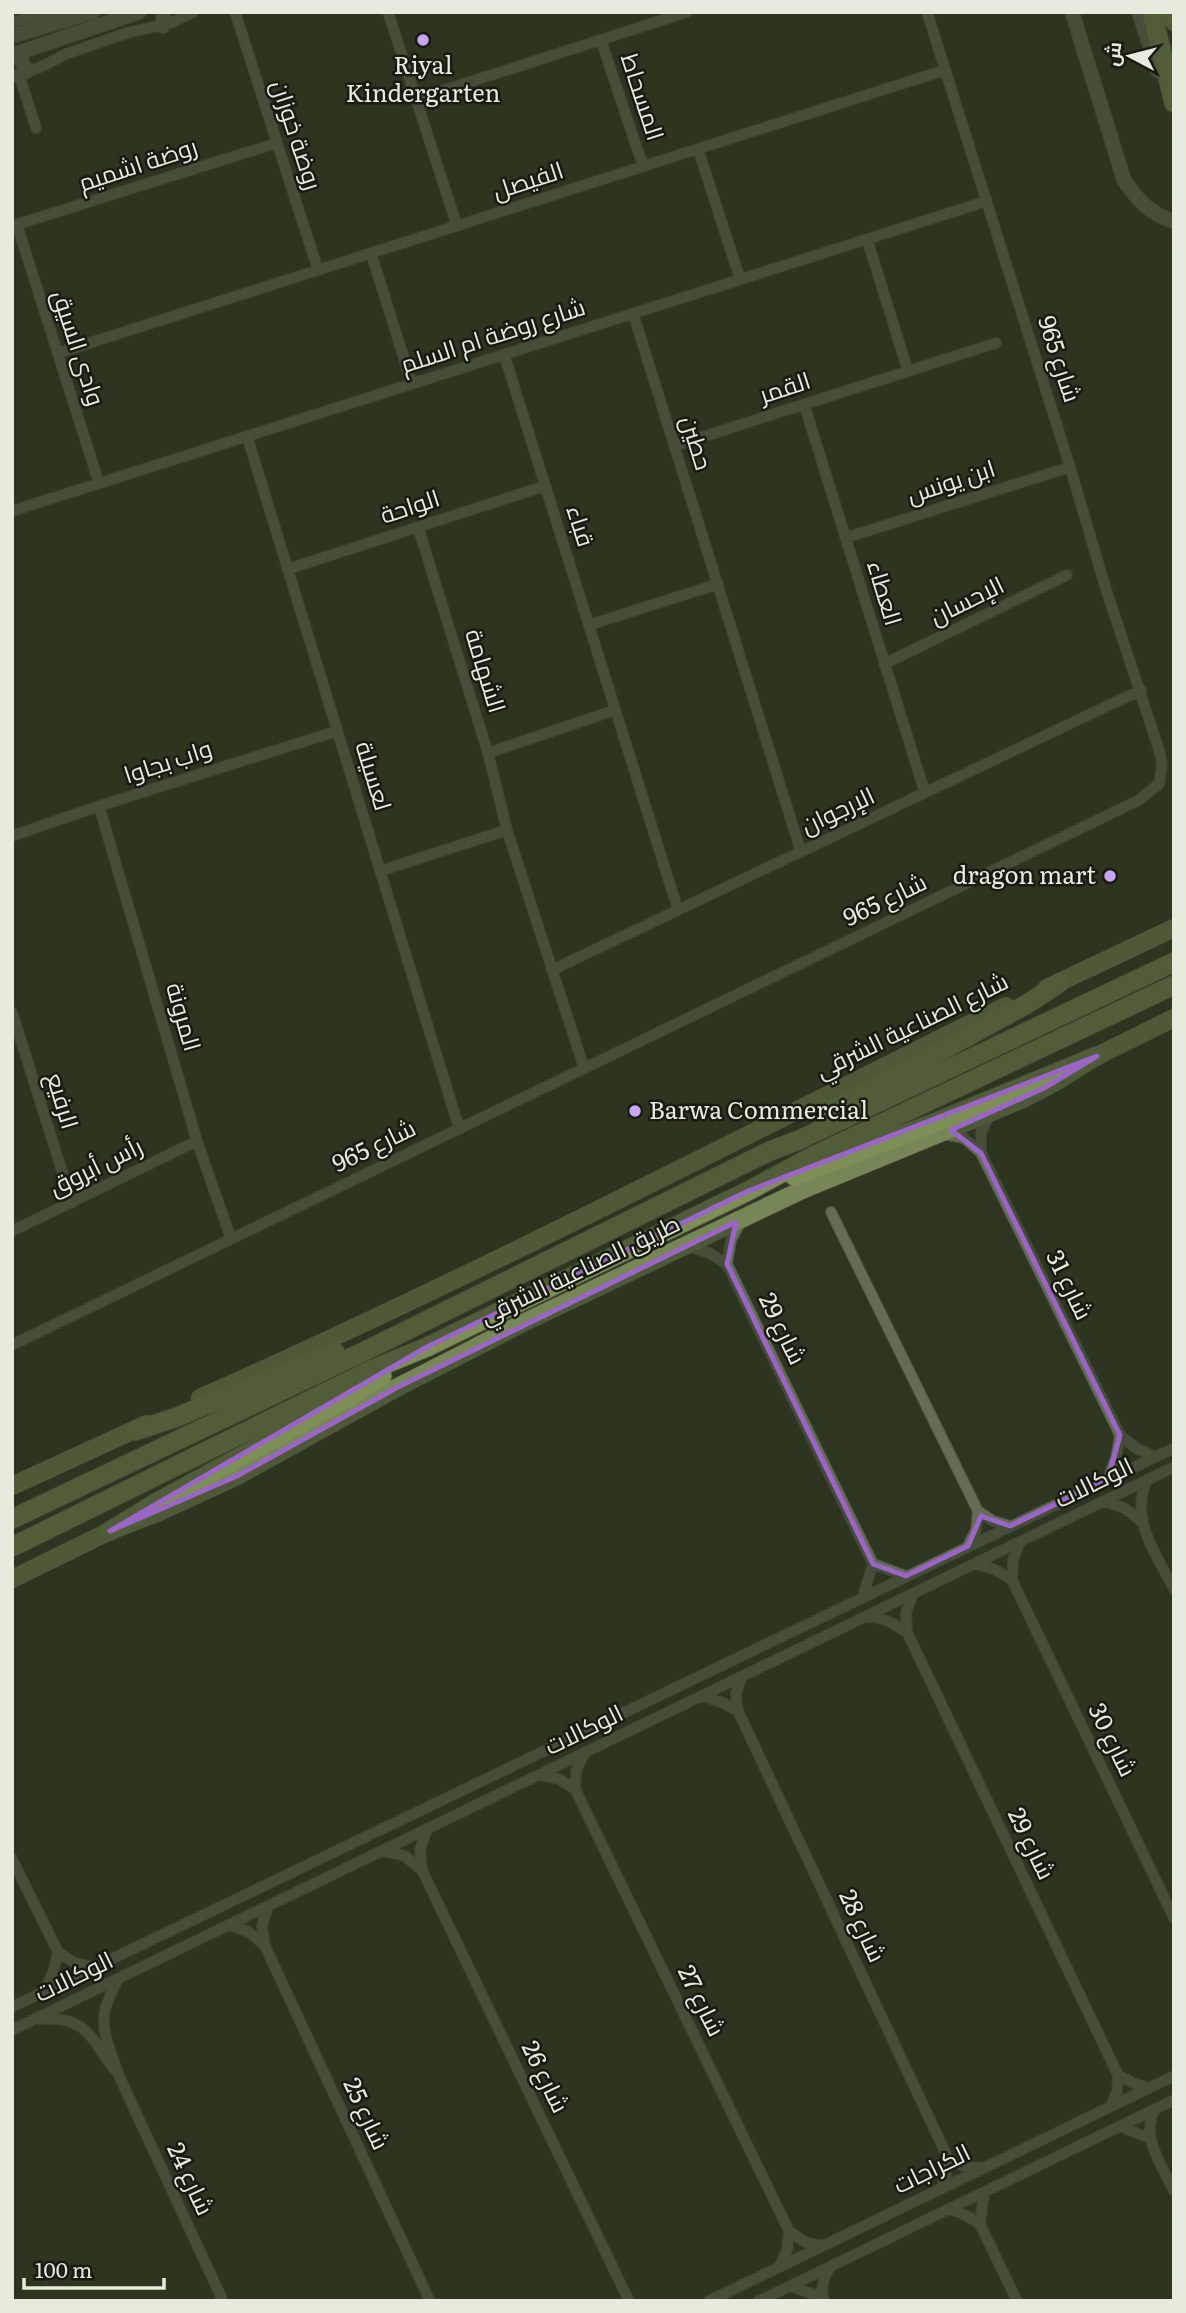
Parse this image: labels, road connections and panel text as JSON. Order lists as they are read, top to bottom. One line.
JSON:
{"streets":{"highway":["طريق الصناعية الشرقي"],"main road":["شارع الصناعية الشرقي"],"street":["المسحاط","روضة خوزان","روضة اشميم","الفيصل","شارع روضة ام السلم","وادى السيق","شارع 965","القمر","حطين","ابن يونس","الواحة","قباء","العطاء","الإحسان","الشهامة","واب بجاوا","لعسيلة","الإرجوان","المرونة","الرفيع","رأس أبروق","شارع 31","شارع 29","الوكالات","شارع 30","شارع 28","شارع 27","شارع 26","شارع 25","الكراجات","شارع 24"]},"crossings":[["المسحاط","الفيصل"],["روضة خوزان","روضة اشميم"],["روضة خوزان","الفيصل"],["روضة اشميم","وادى السيق"],["الفيصل","وادى السيق"],["الفيصل","شارع 965"],["شارع روضة ام السلم","وادى السيق"],["شارع روضة ام السلم","شارع 965"],["شارع روضة ام السلم","حطين"],["شارع روضة ام السلم","قباء"],["شارع روضة ام السلم","لعسيلة"],["شارع 965","ابن يونس"],["شارع 965","الشهامة"],["شارع 965","لعسيلة"],["شارع 965","الإرجوان"],["شارع 965","المرونة"],["القمر","حطين"],["القمر","العطاء"],["حطين","الإرجوان"],["ابن يونس","العطاء"],["الواحة","قباء"],["الواحة","الشهامة"],["الواحة","لعسيلة"],["قباء","الإرجوان"],["العطاء","الإحسان"],["العطاء","الإرجوان"],["الشهامة","الإرجوان"],["واب بجاوا","لعسيلة"],["واب بجاوا","المرونة"],["المرونة","رأس أبروق"],["شارع الصناعية الشرقي","طريق الصناعية الشرقي"],["الرفيع","رأس أبروق"],["الوكالات","شارع 26"],["الوكالات","شارع 25"],["الوكالات","شارع 24"]],"places":["Riyal Kindergarten","dragon mart","Barwa Commercial"],"scale_bar":"100 m","north":"left"}
